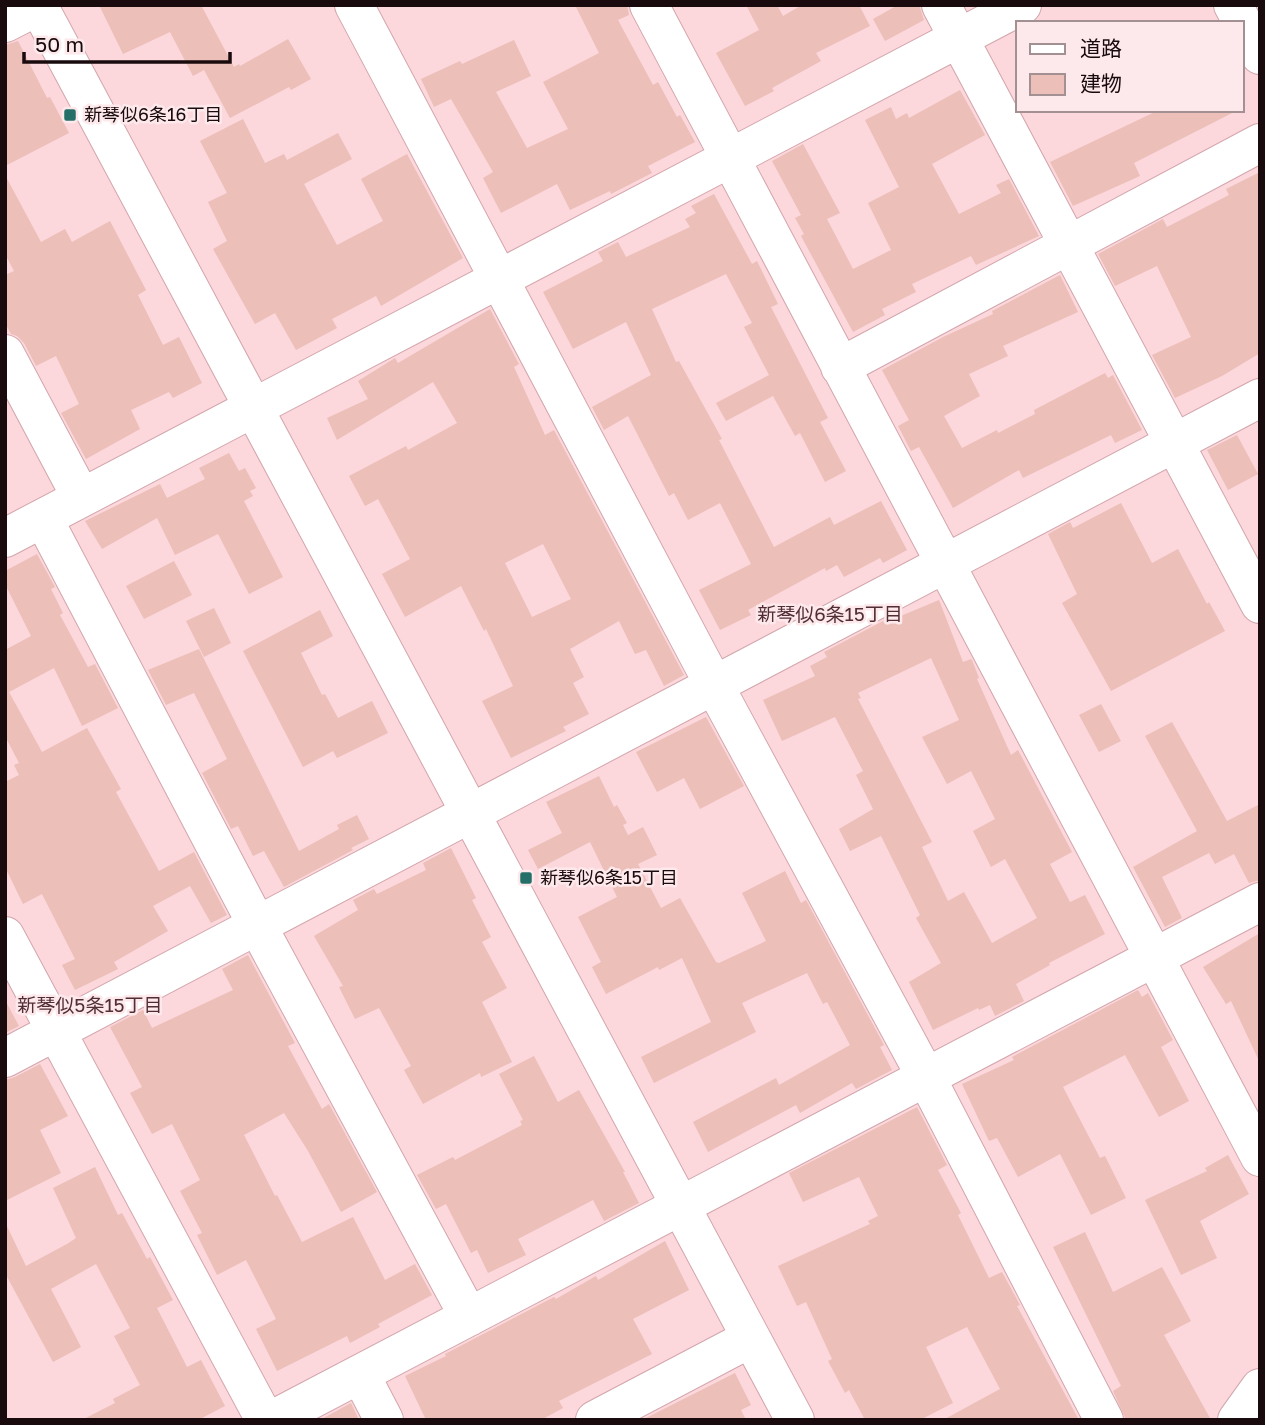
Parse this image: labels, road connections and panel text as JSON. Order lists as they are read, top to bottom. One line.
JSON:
{"districts":["新琴似6条15丁目","新琴似5条15丁目"],"places":{"transit":["新琴似6条16丁目","新琴似6条15丁目"]},"legend":["道路","建物"],"scale_bar":"50 m"}
